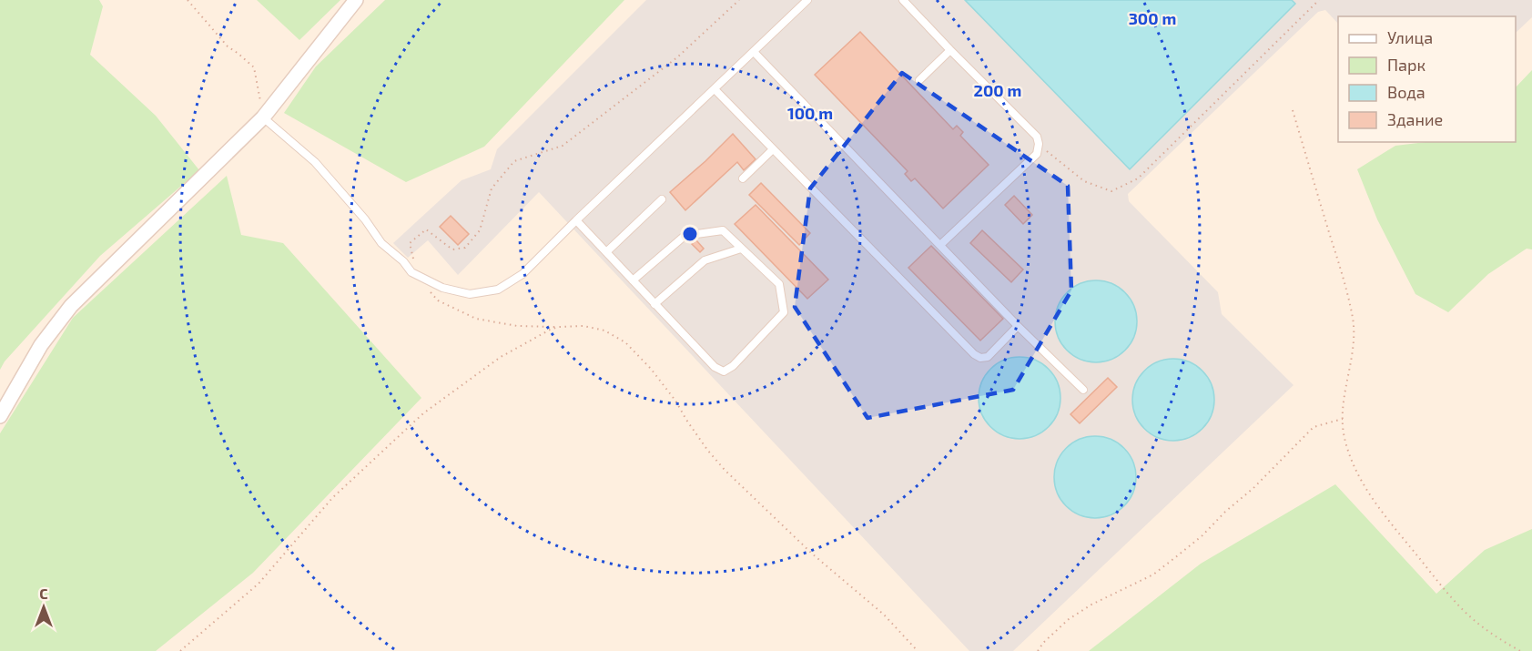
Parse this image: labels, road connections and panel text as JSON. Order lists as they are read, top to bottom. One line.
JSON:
{"legend":["Улица","Парк","Вода","Здание"],"north":"top","rings":["300 m","200 m","100 m"]}
